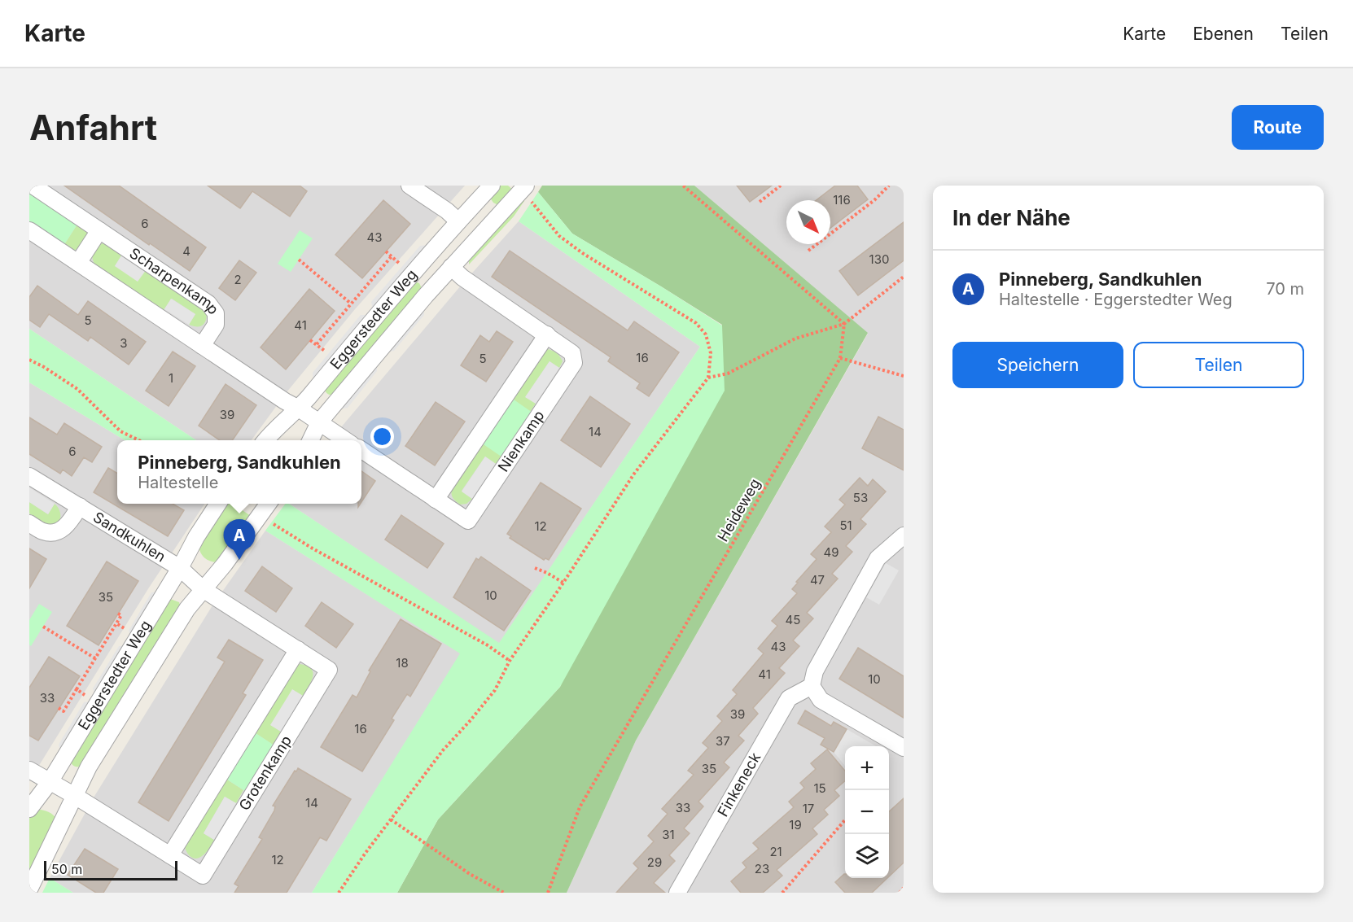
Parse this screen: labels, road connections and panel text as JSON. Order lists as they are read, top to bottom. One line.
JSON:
{"streets":{"street":["Scharpenkamp","Eggerstedter Weg","Nienkamp","Sandkuhlen","Grotenkamp","Finkeneck"],"path":["Heideweg"]},"crossings":[["Scharpenkamp","Eggerstedter Weg"],["Eggerstedter Weg","Nienkamp"],["Eggerstedter Weg","Sandkuhlen"],["Eggerstedter Weg","Grotenkamp"]],"house_numbers":["116","6","43","4","130","2","5","41","3","16","5","1","39","14","6","53","51","12","49","47","10","35","45","43","18","41","10","33","39","16","37","35","15","14","33","17","19","31","21","12","29","23"],"scale_bar":"50 m","north":"bottom right","page":{"header":"Karte","nav":["Karte","Ebenen","Teilen"],"buttons":["Route",["Speichern","Teilen"]],"title":"Anfahrt","heading":"In der Nähe","list":[{"mark":"A","name":"Pinneberg, Sandkuhlen","note":"Haltestelle · Eggerstedter Weg","value":"70 m"}],"popup":["Pinneberg, Sandkuhlen","Haltestelle"],"pins":"A","map_buttons":["+","−"],"scale":"50 m"}}
